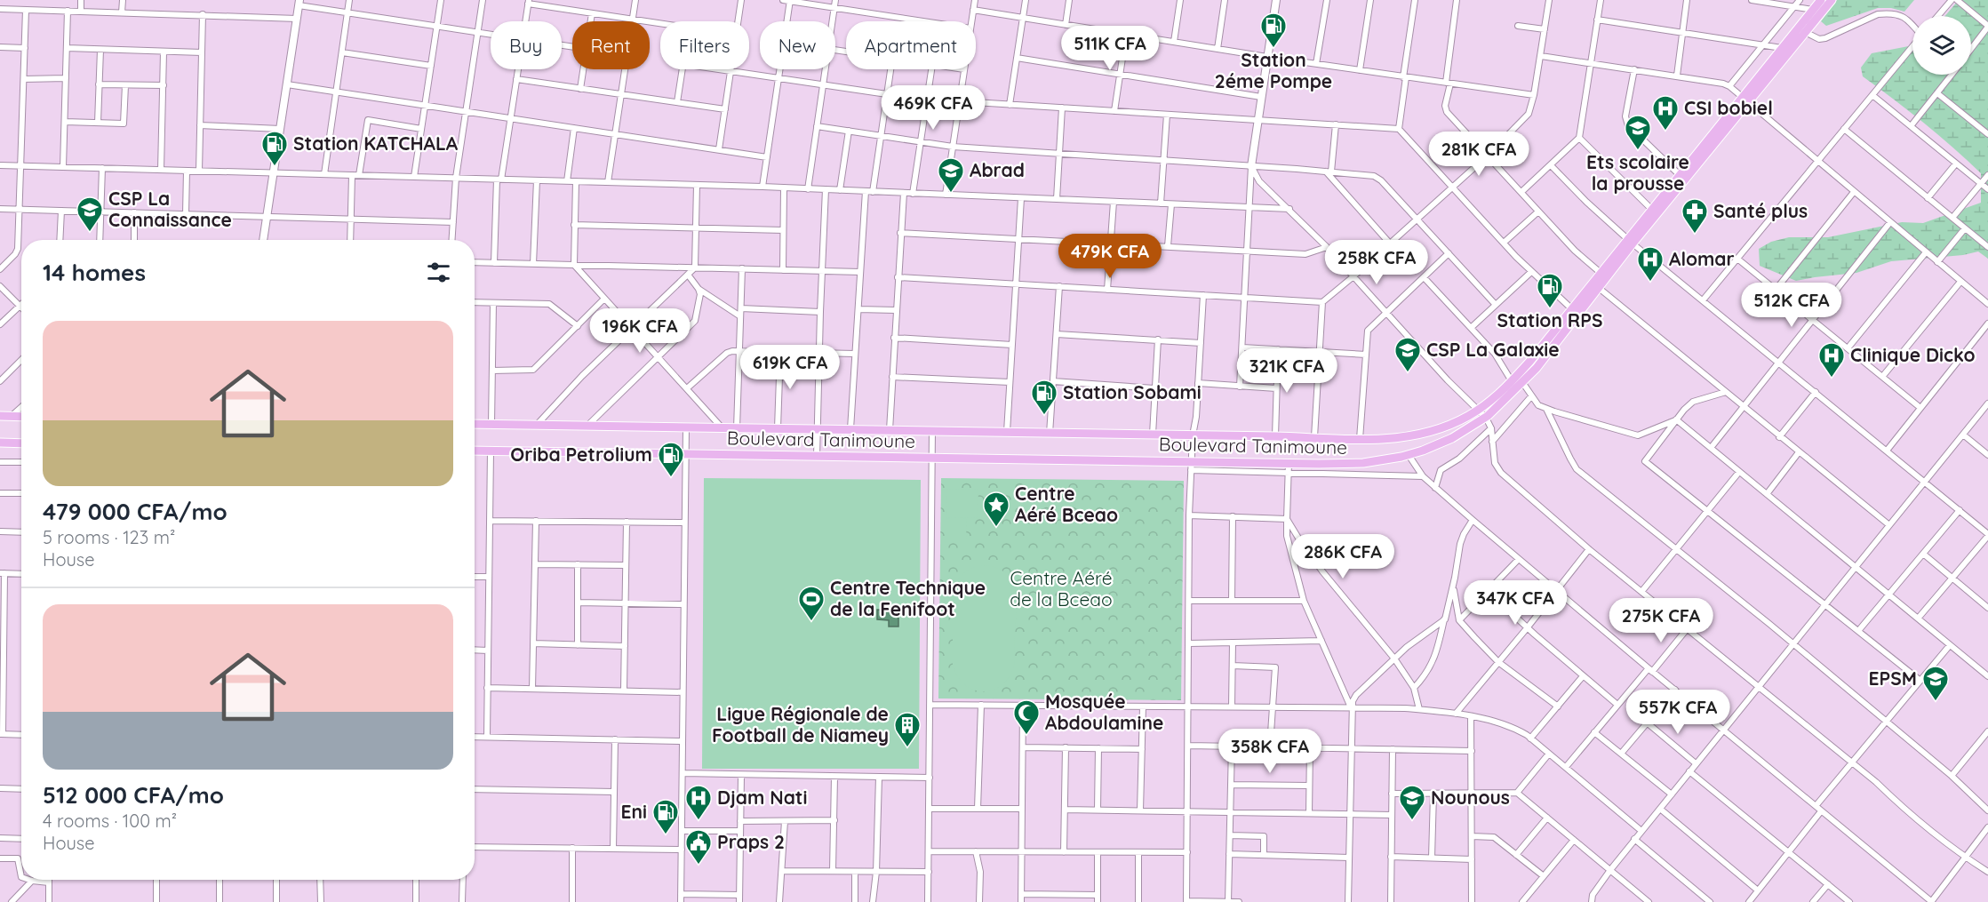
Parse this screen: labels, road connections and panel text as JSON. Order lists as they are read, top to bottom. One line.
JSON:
{"streets":{"main road":["Boulevard Tanimoune"]},"parks":["Centre Aéré de la Bceao"],"places":{"fuel station":["Station 2éme Pompe","Station KATCHALA","Station RPS","Station Sobami","Oriba Petrolium","Eni"],"hospital":["CSI bobiel","Alomar","Clinique Dicko","Djam Nati"],"school or university":["Ets scolaire la prousse","Abrad","CSP La Connaissance","CSP La Galaxie","EPSM","Nounous"],"pharmacy":["Santé plus"],"place":["Centre Aéré Bceao"],"sports":["Centre Technique de la Fenifoot"],"mosque":["Mosquée Abdoulamine"],"building":["Ligue Régionale de Football de Niamey"],"public building":["Praps 2"]},"page":{"chip":["Buy","Rent","Filters","New","Apartment"],"price":["511K CFA","469K CFA","281K CFA","479K CFA","258K CFA","512K CFA","196K CFA","619K CFA","321K CFA","286K CFA","347K CFA","275K CFA","557K CFA","358K CFA"],"heading":"14 homes","list":[{"name":"479 000 CFA/mo","note":"5 rooms · 123 m² · House"},{"name":"512 000 CFA/mo","note":"4 rooms · 100 m² · House"}]}}
